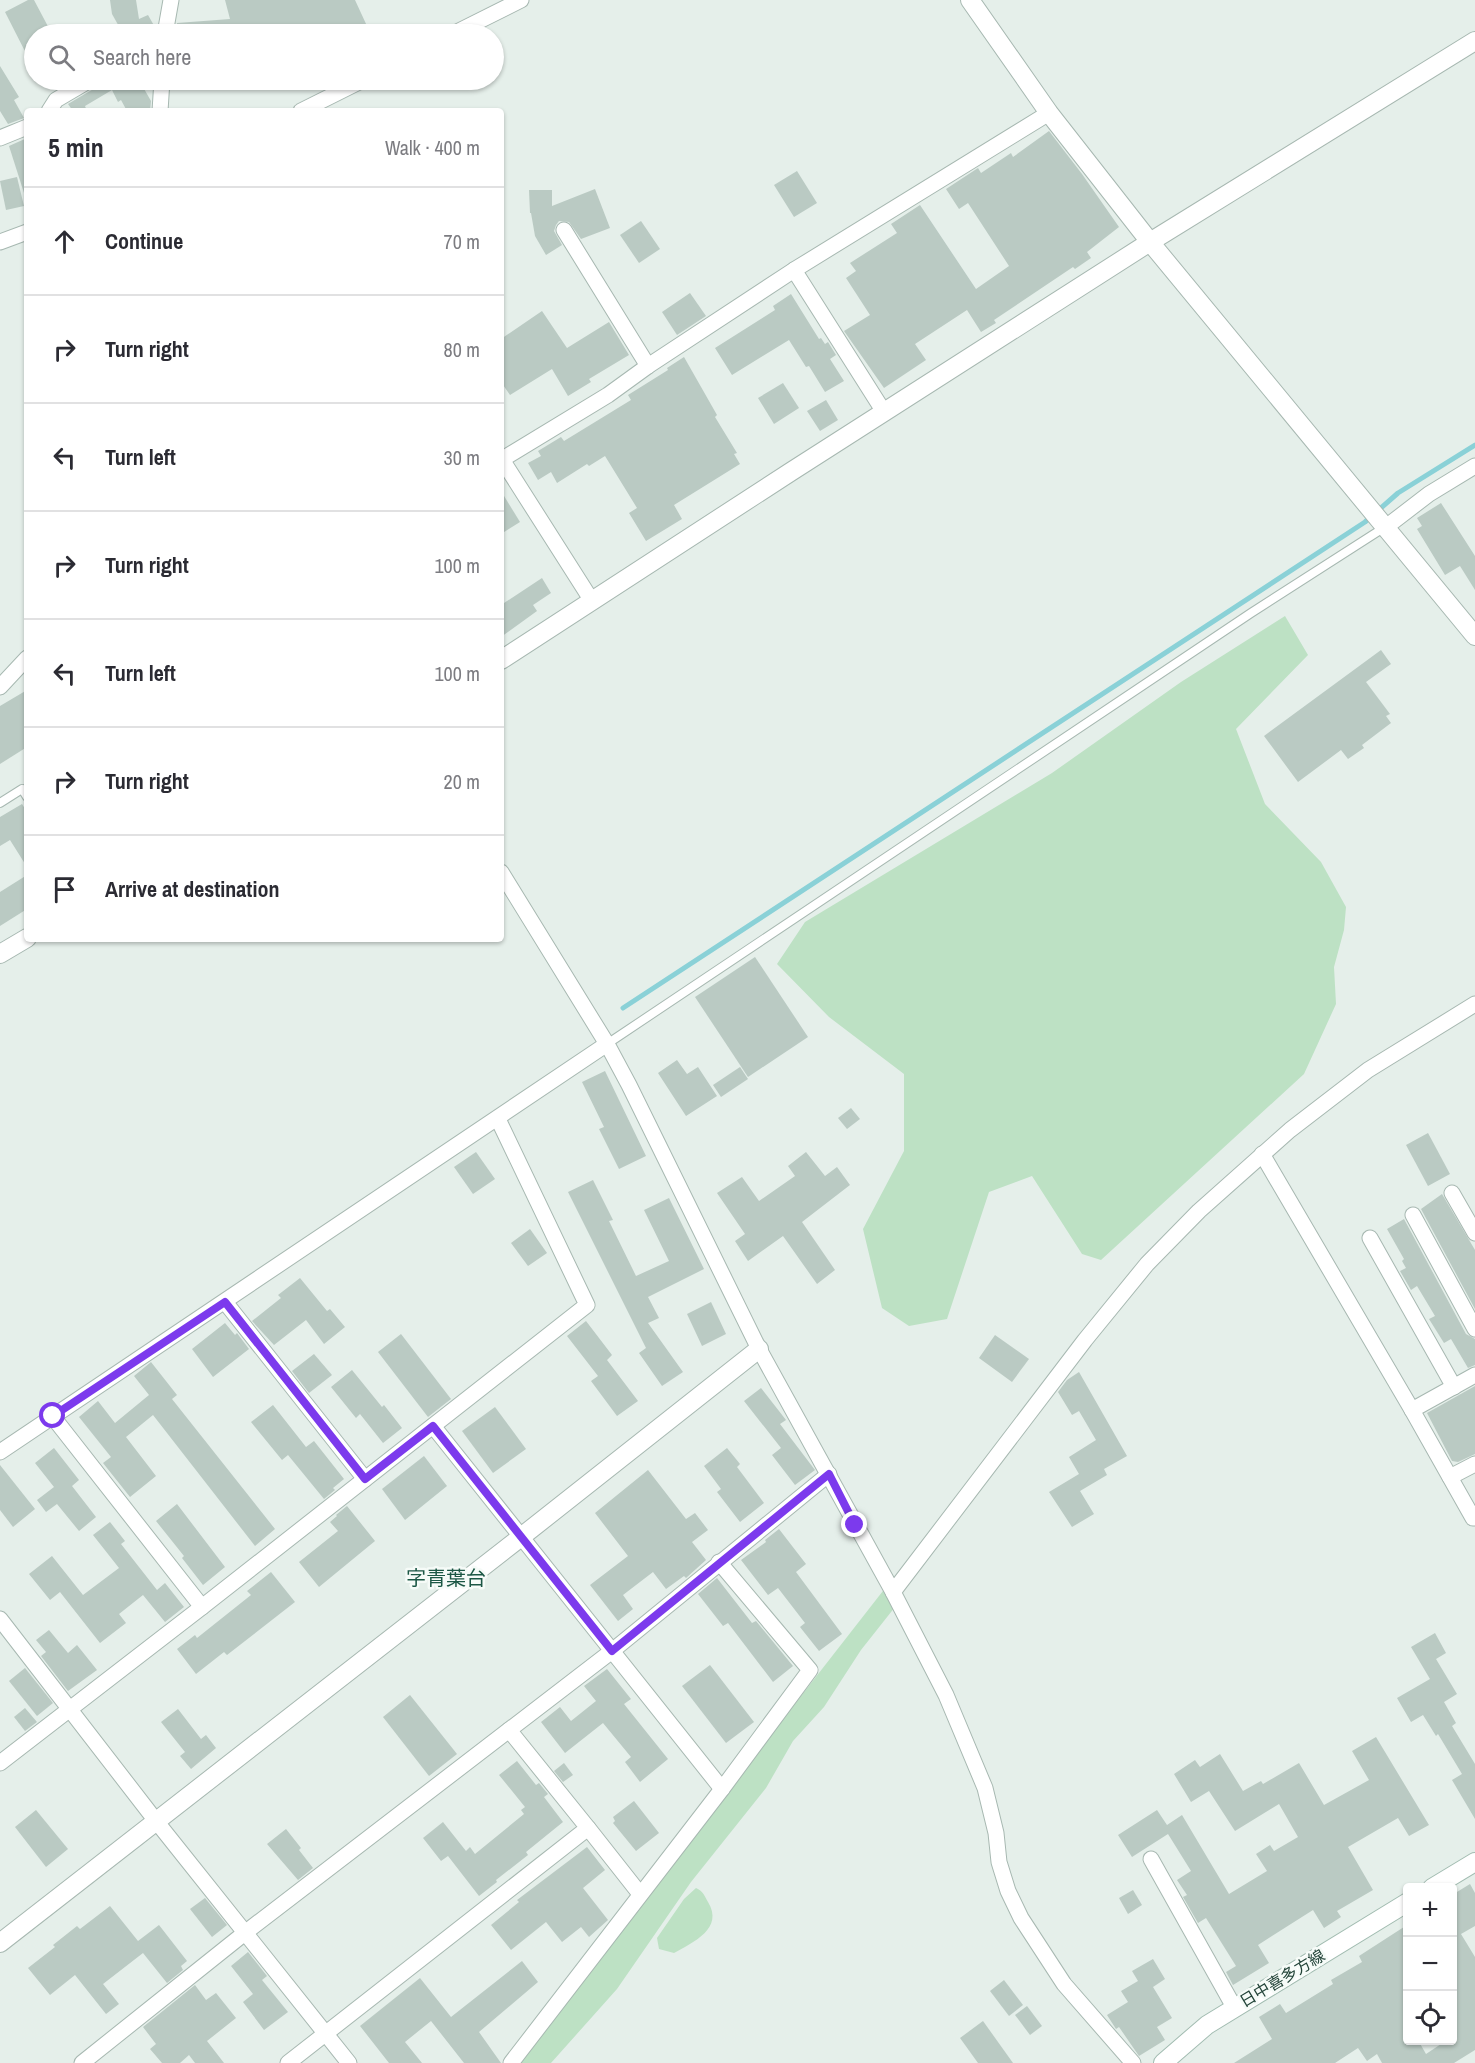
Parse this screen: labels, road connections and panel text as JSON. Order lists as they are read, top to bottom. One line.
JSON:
{"streets":{"street":["日中喜多方線"]},"districts":["字青葉台"],"page":{"search":"Search here","heading":["5 min","Walk · 400 m"],"list":[["Continue","70 m"],["Turn right","80 m"],["Turn left","30 m"],["Turn right","100 m"],["Turn left","100 m"],["Turn right","20 m"],"Arrive at destination"],"map_buttons":["+","−"]}}
